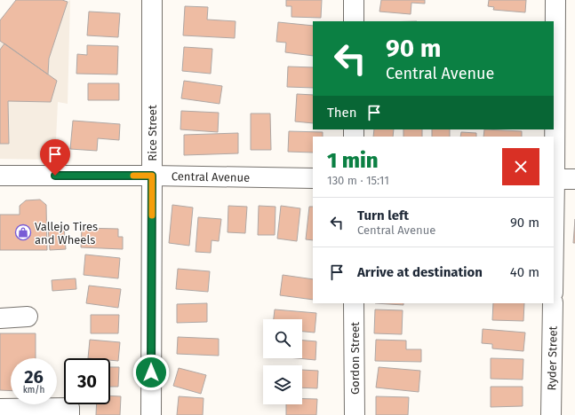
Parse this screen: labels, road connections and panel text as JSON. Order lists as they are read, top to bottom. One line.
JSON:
{"streets":{"street":["Rice Street","Central Avenue","Gordon Street","Ryder Street"]},"crossings":[["Rice Street","Central Avenue"]],"places":{"shop":["Vallejo Tires and Wheels"]},"page":{"turn":["90 m","Central Avenue"],"then":"Then","heading":["1 min","130 m · 15:11"],"list":[{"name":"Turn left","note":"Central Avenue","value":"90 m"},{"name":"Arrive at destination","value":"40 m"}],"speed":"26 km/h","limit":"30"}}
